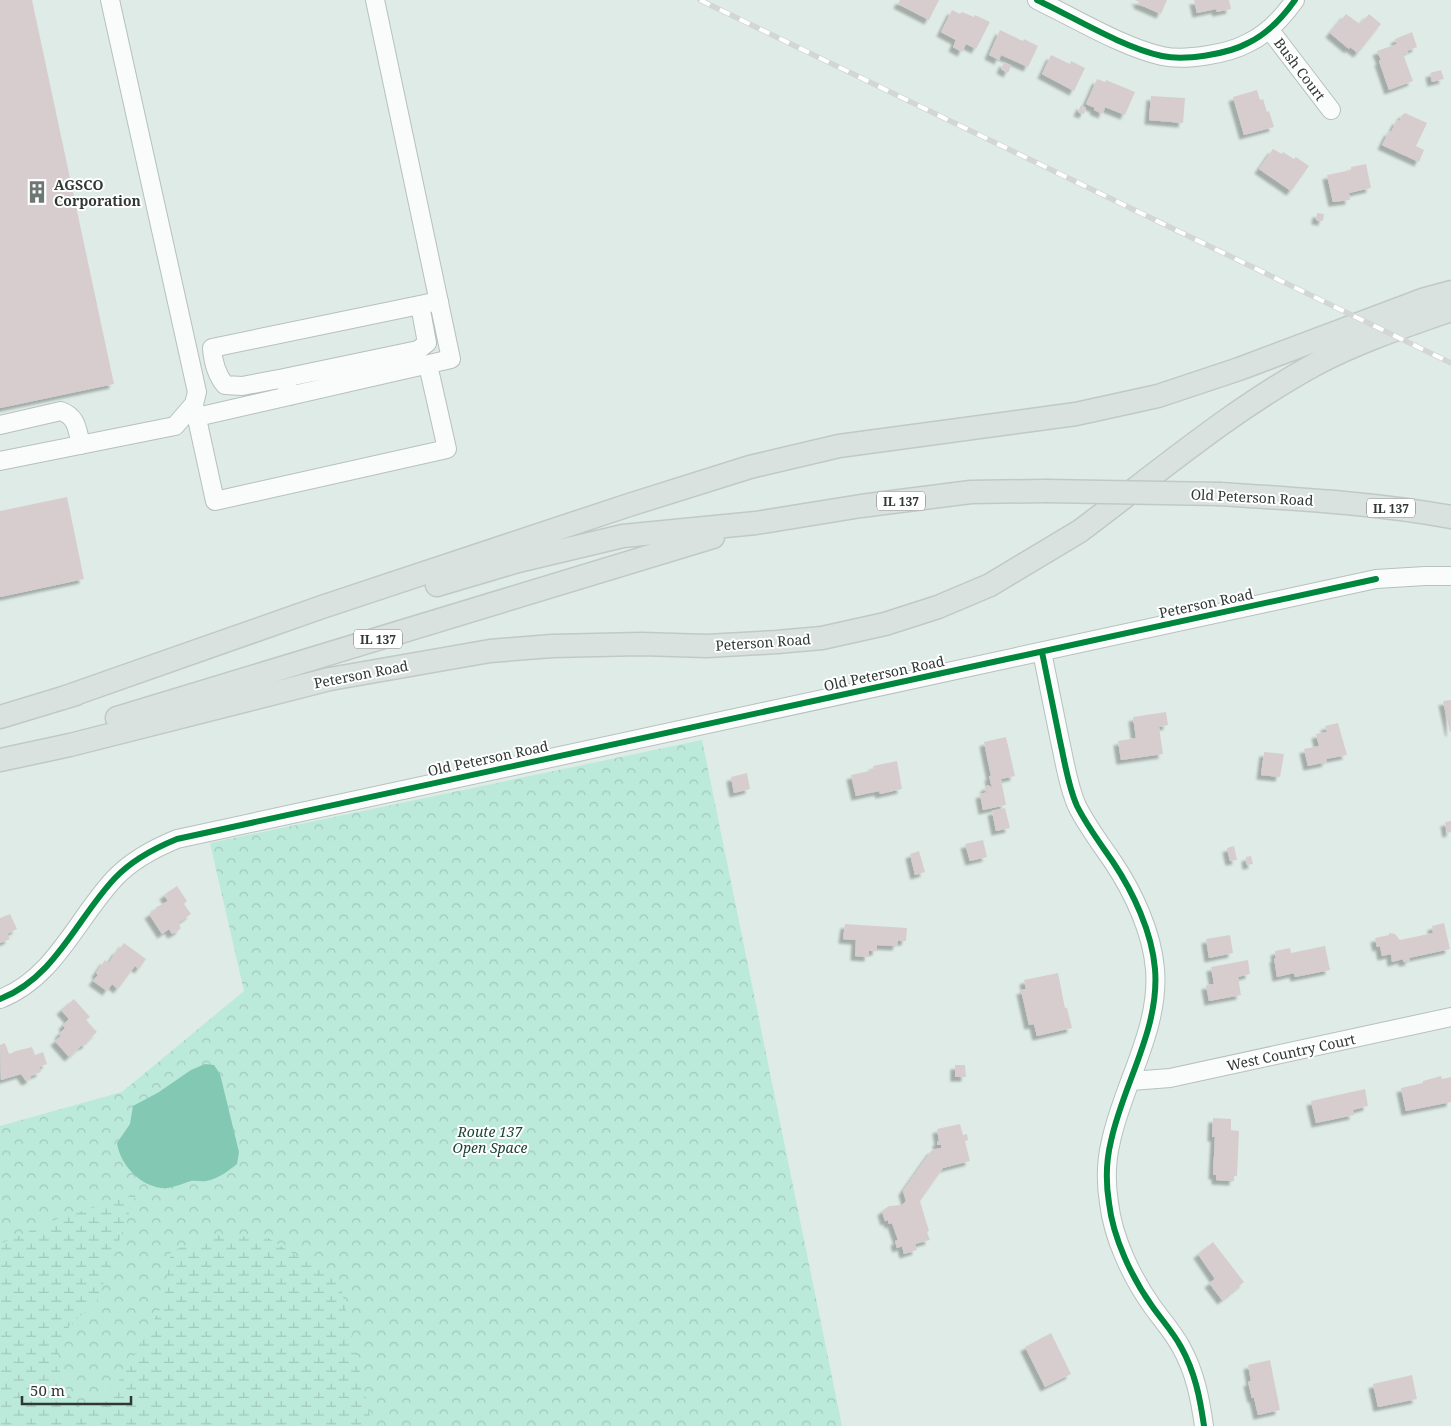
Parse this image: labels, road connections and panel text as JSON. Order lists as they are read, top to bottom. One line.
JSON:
{"streets":{"main road":["Old Peterson Road","IL 137","Peterson Road"],"street":["Bush Court","West Country Court"]},"crossings":[["Old Peterson Road","IL 137"],["Old Peterson Road","Peterson Road"],["IL 137","Peterson Road"]],"parks":["Route 137 Open Space"],"places":{"building":["AGSCO Corporation"]},"scale_bar":"50 m"}
